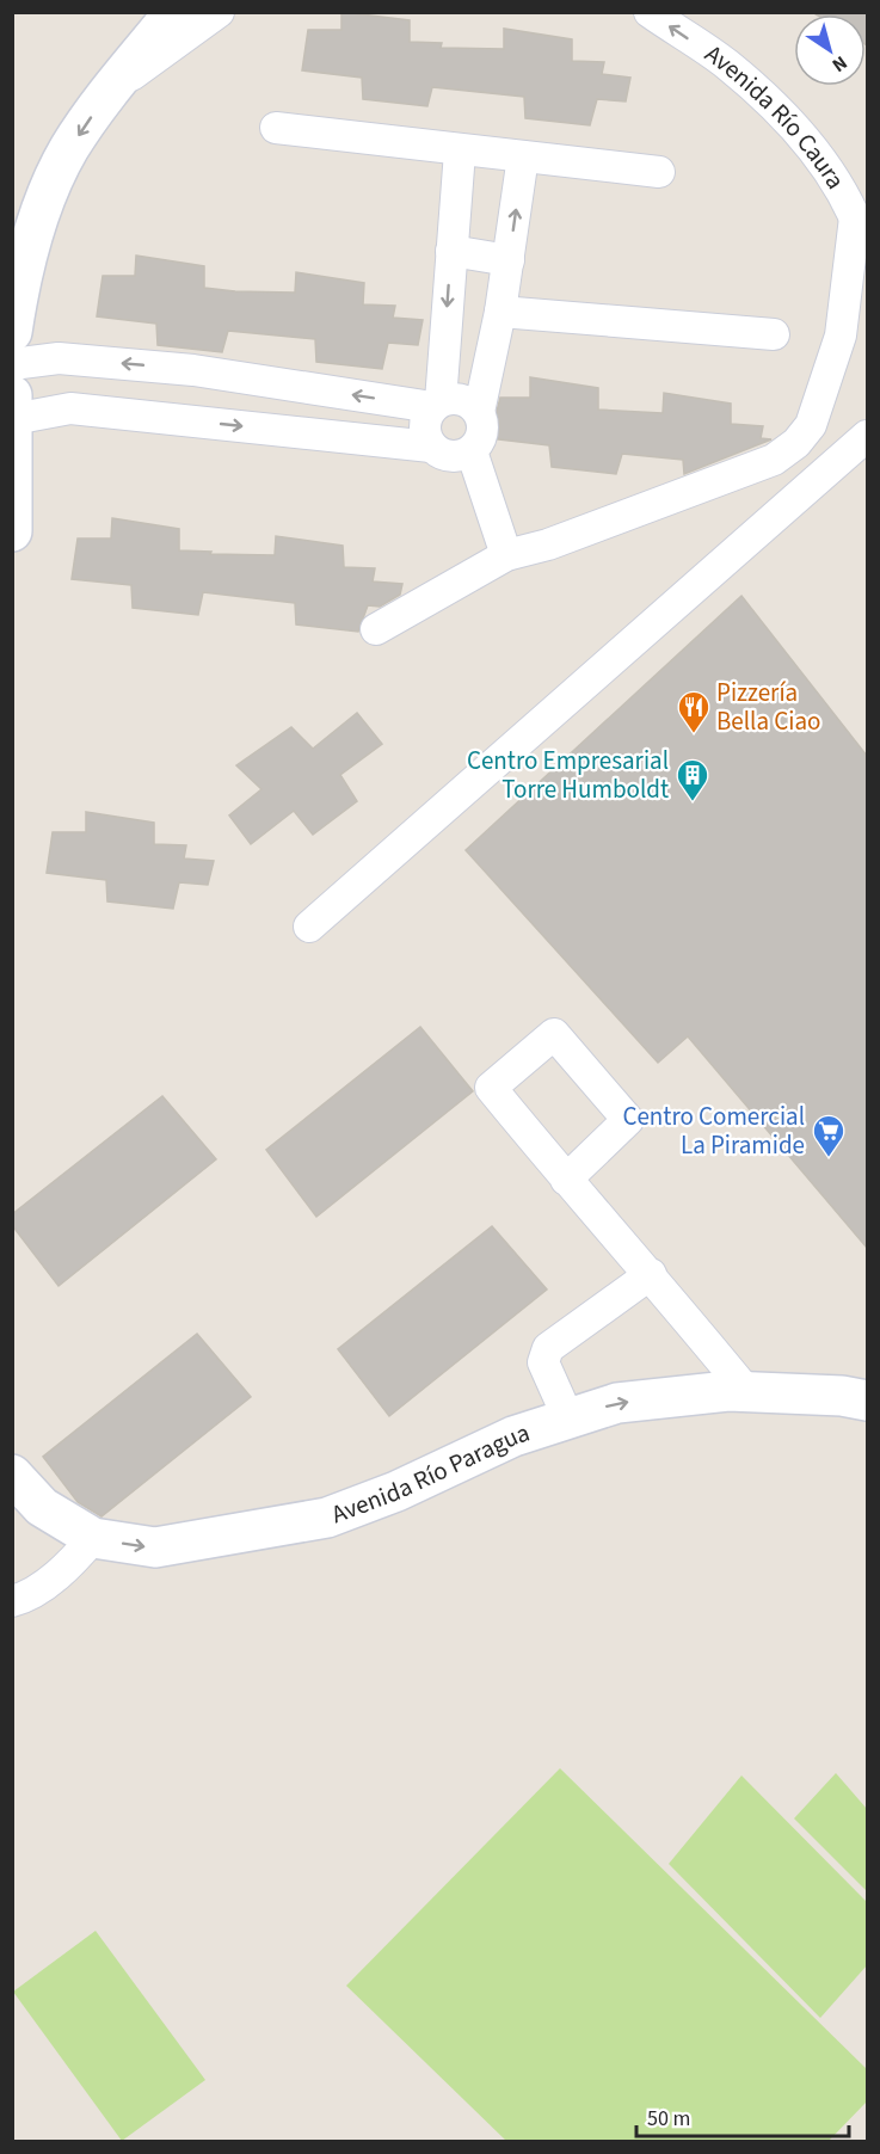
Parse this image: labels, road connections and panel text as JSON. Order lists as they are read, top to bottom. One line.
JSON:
{"streets":{"main road":["Avenida Río Paragua"],"street":["Avenida Río Caura"]},"one_way":["Avenida Río Caura","Avenida Río Paragua"],"places":{"restaurant":["Pizzería Bella Ciao"],"building":["Centro Empresarial Torre Humboldt"],"supermarket":["Centro Comercial La Piramide"]},"scale_bar":"50 m","north":"bottom right"}
